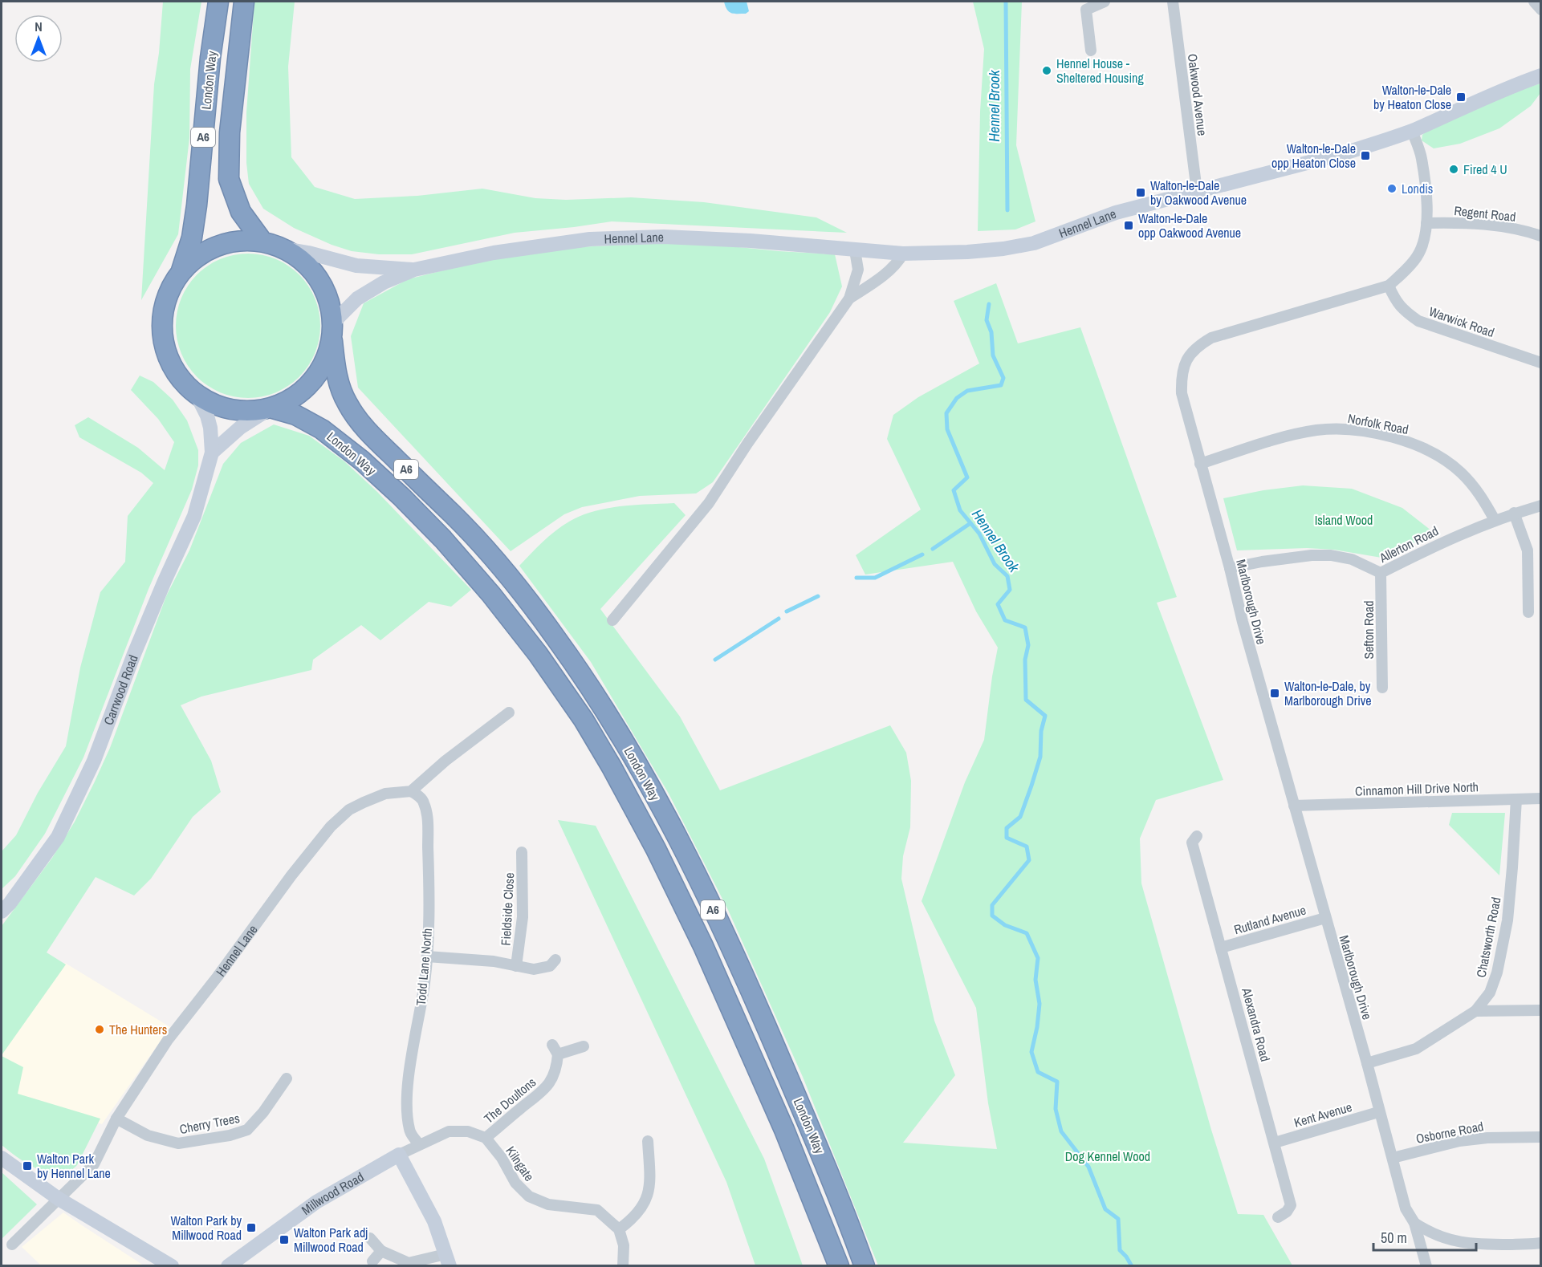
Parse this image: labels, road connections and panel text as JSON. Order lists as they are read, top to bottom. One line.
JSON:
{"streets":{"highway":["London Way","A6"],"main road":["Hennel Lane","Carrwood Road","Millwood Road"],"street":["Oakwood Avenue","Regent Road","Warwick Road","Norfolk Road","Allerton Road","Marlborough Drive","Sefton Road","Cinnamon Hill Drive North","Fieldside Close","Rutland Avenue","Chatsworth Road","Todd Lane North","Alexandra Road","The Doultons","Kent Avenue","Cherry Trees","Osborne Road","Kilngate"]},"crossings":[["London Way","A6"],["London Way","Hennel Lane"],["London Way","Carrwood Road"],["Oakwood Avenue","Hennel Lane"],["A6","Hennel Lane"],["A6","Carrwood Road"],["Regent Road","Marlborough Drive"],["Hennel Lane","Marlborough Drive"],["Hennel Lane","Carrwood Road"],["Hennel Lane","Todd Lane North"],["Hennel Lane","Cherry Trees"],["Warwick Road","Marlborough Drive"],["Norfolk Road","Allerton Road"],["Norfolk Road","Marlborough Drive"],["Allerton Road","Marlborough Drive"],["Allerton Road","Sefton Road"],["Marlborough Drive","Cinnamon Hill Drive North"],["Marlborough Drive","Rutland Avenue"],["Marlborough Drive","Chatsworth Road"],["Marlborough Drive","Kent Avenue"],["Marlborough Drive","Osborne Road"],["Cinnamon Hill Drive North","Chatsworth Road"],["Fieldside Close","Todd Lane North"],["Rutland Avenue","Alexandra Road"],["Todd Lane North","Millwood Road"],["Alexandra Road","Kent Avenue"],["The Doultons","Kilngate"]],"water":["Hennel Brook"],"parks":["Island Wood","Dog Kennel Wood"],"places":{"other":["Hennel House - Sheltered Housing","Fired 4 U","Londis","The Hunters"],"transit":["Walton-le-Dale by Heaton Close","Walton-le-Dale opp Heaton Close","Walton-le-Dale by Oakwood Avenue","Walton-le-Dale opp Oakwood Avenue","Walton-le-Dale, by Marlborough Drive","Walton Park by Hennel Lane","Walton Park by Millwood Road","Walton Park adj Millwood Road"]},"scale_bar":"50 m","north":"top"}
